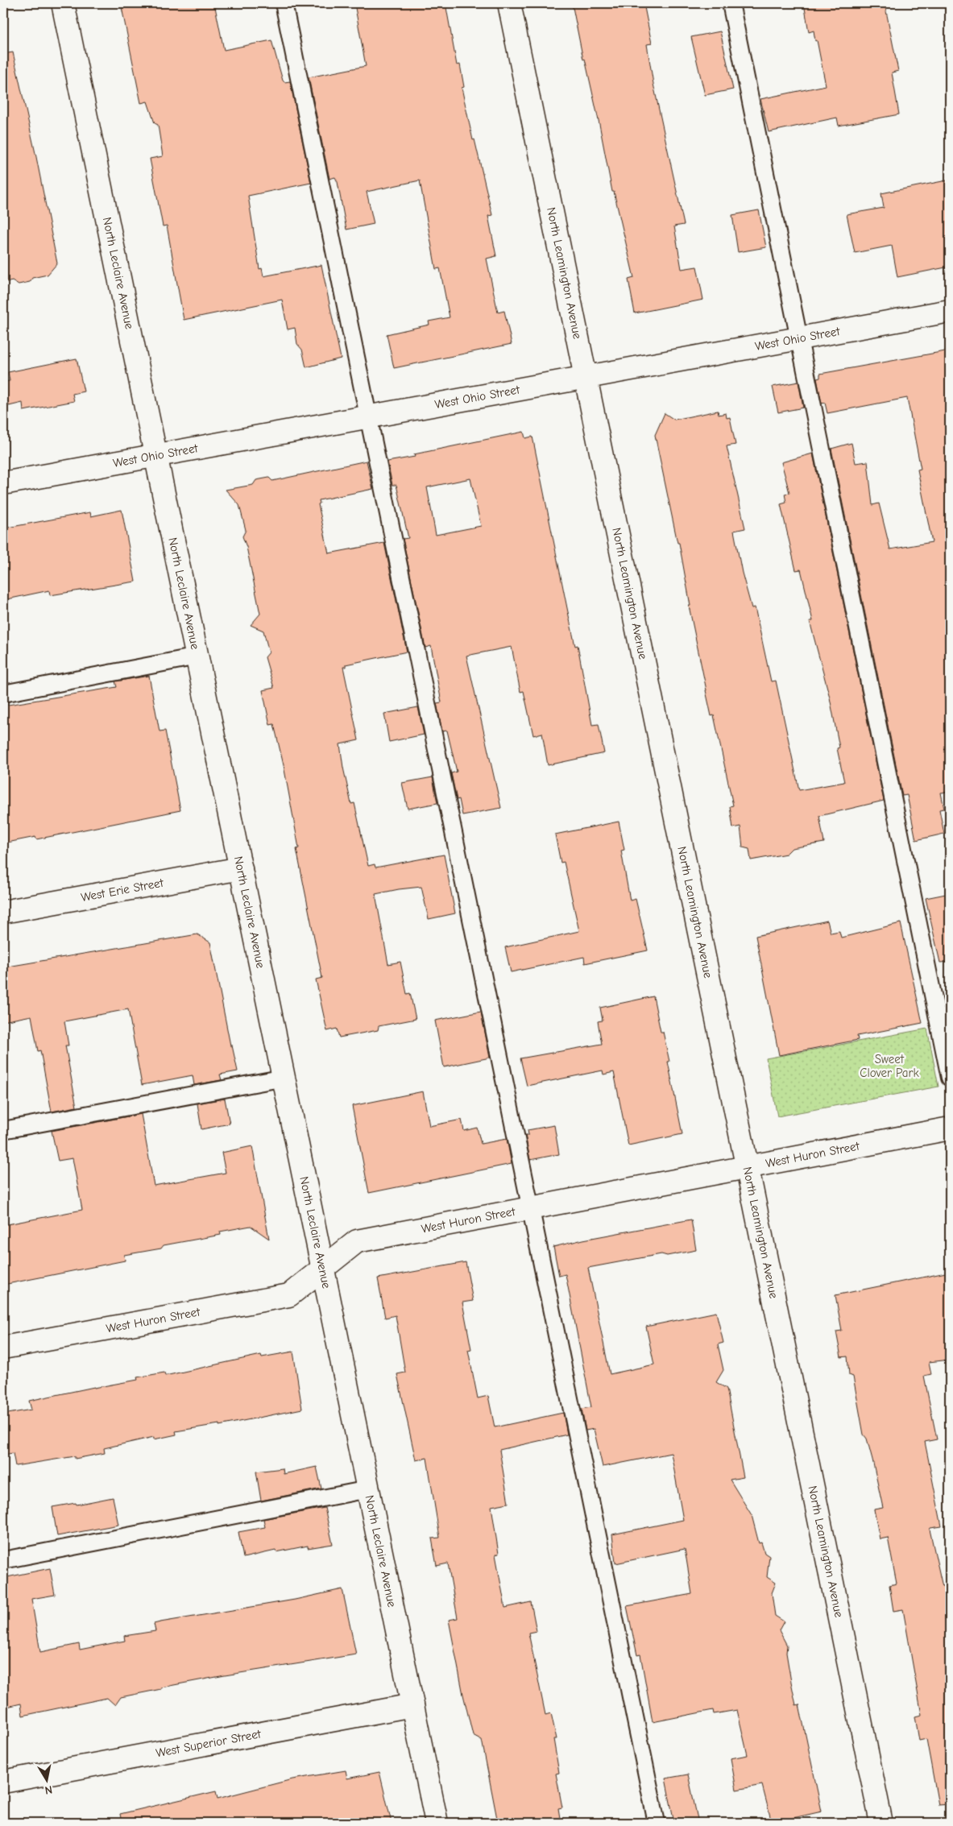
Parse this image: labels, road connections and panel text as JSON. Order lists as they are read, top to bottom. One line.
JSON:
{"streets":{"street":["North Leclaire Avenue","North Leamington Avenue","West Ohio Street","West Erie Street","West Huron Street","West Superior Street"]},"crossings":[["North Leclaire Avenue","West Ohio Street"],["North Leclaire Avenue","West Erie Street"],["North Leclaire Avenue","West Huron Street"],["North Leclaire Avenue","West Superior Street"],["North Leamington Avenue","West Ohio Street"],["North Leamington Avenue","West Huron Street"]],"parks":["Sweet Clover Park"],"north":"bottom"}
